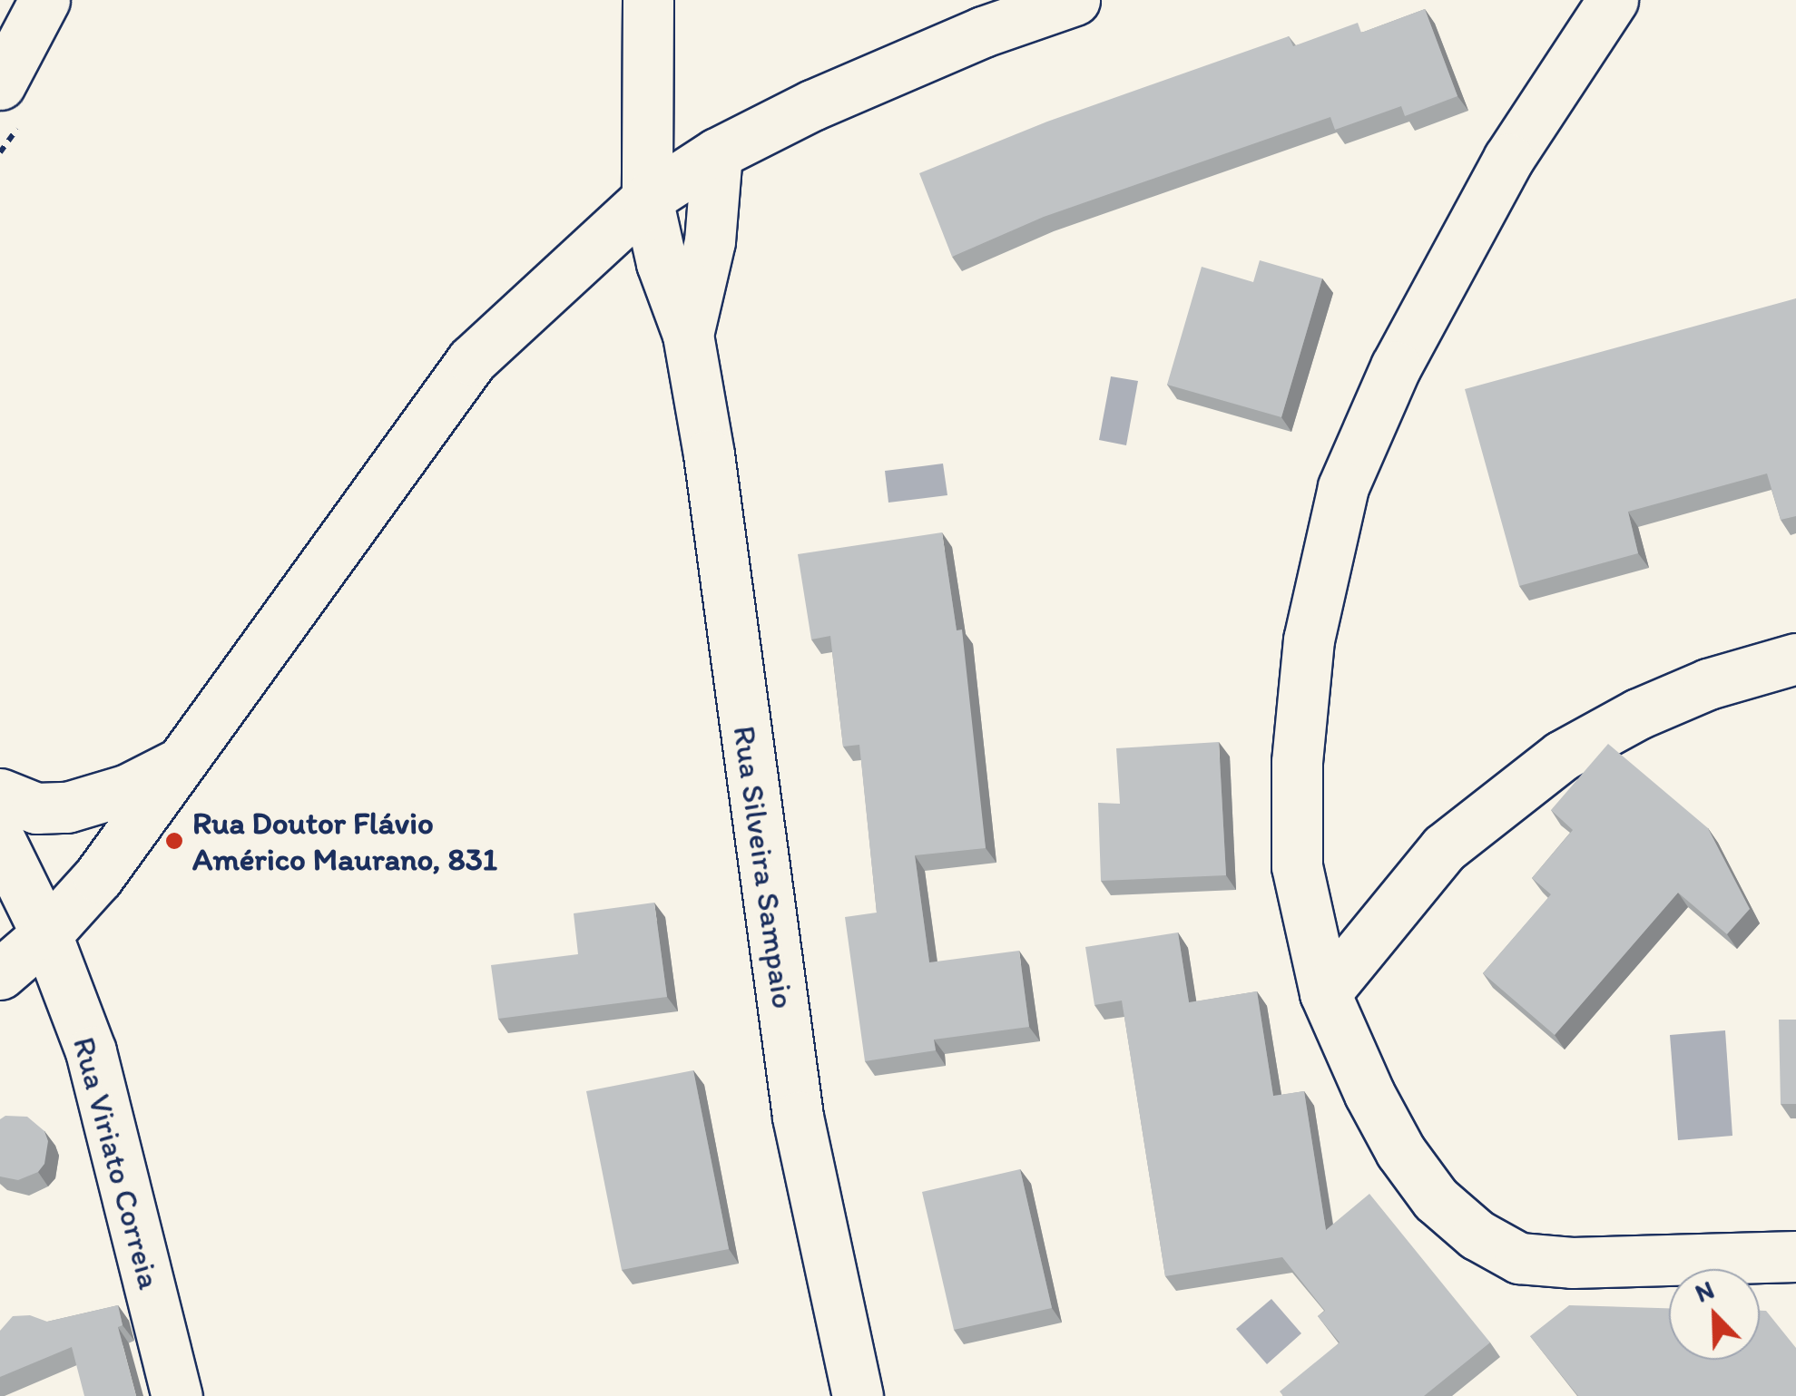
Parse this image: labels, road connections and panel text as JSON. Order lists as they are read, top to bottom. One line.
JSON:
{"streets":{"street":["Rua Silveira Sampaio","Rua Viriato Correia"]},"places":["Rua Doutor Flávio Américo Maurano, 831"],"north":"top left"}
